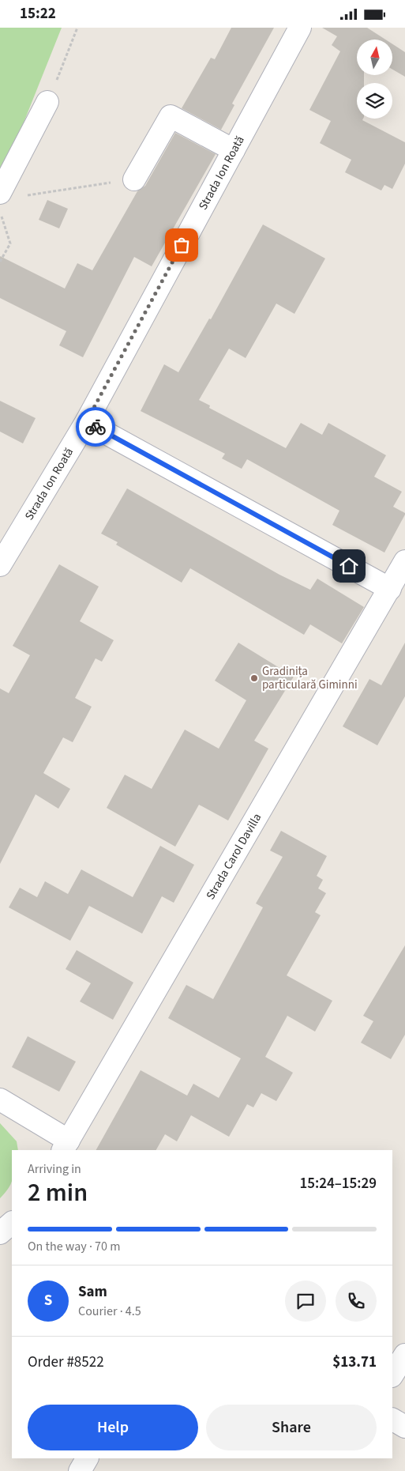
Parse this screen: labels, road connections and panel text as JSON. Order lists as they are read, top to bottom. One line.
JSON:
{"streets":{"street":["Strada Ion Roată","Strada Carol Davilla"]},"places":["Gradinița particulară Giminni"],"north":"top","page":{"status":"15:22","heading":["2 min","Arriving in","15:24–15:29"],"panel":["Sam","Courier · 4.5","Order #8522","$13.71"],"bar":"On the way · 70 m","round":"S","buttons":["Help","Share"]}}
